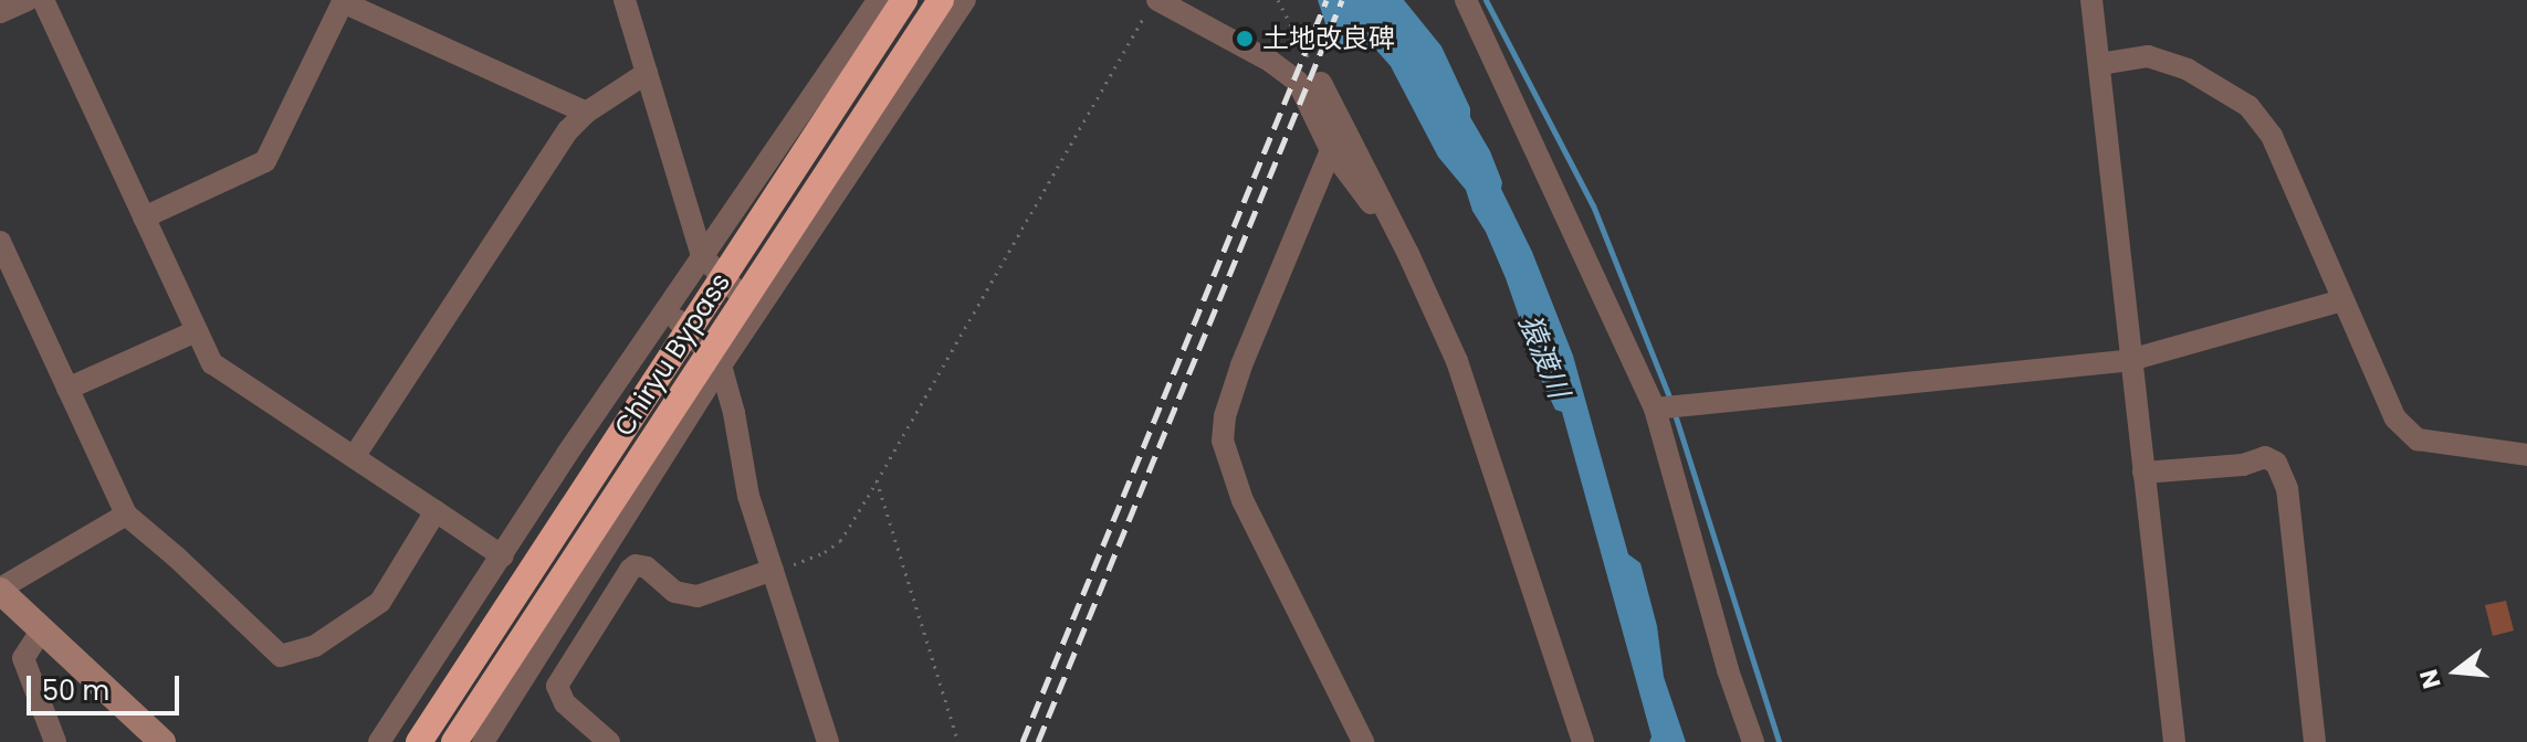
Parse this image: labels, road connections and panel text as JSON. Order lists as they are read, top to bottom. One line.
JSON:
{"streets":{"highway":["Chiryu Bypass"]},"water":["猿渡川"],"places":["土地改良碑"],"scale_bar":"50 m","north":"left"}
